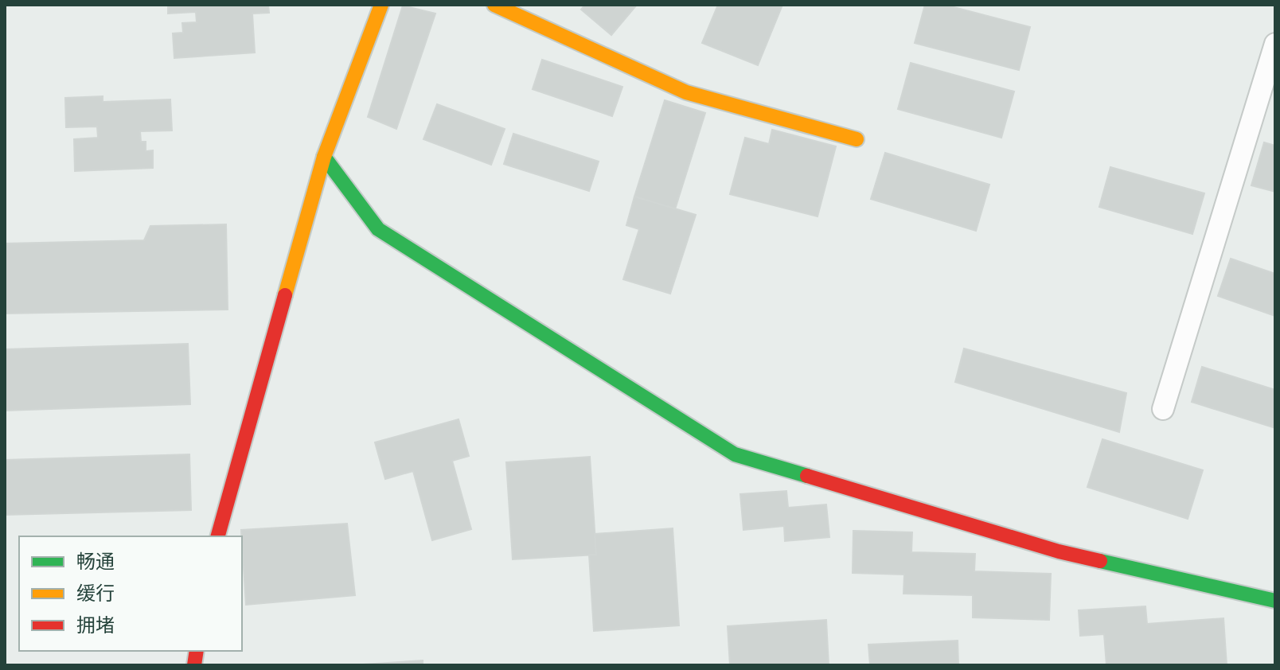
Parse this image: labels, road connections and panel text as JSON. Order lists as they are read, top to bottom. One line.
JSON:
{"legend":["畅通","缓行","拥堵"]}
